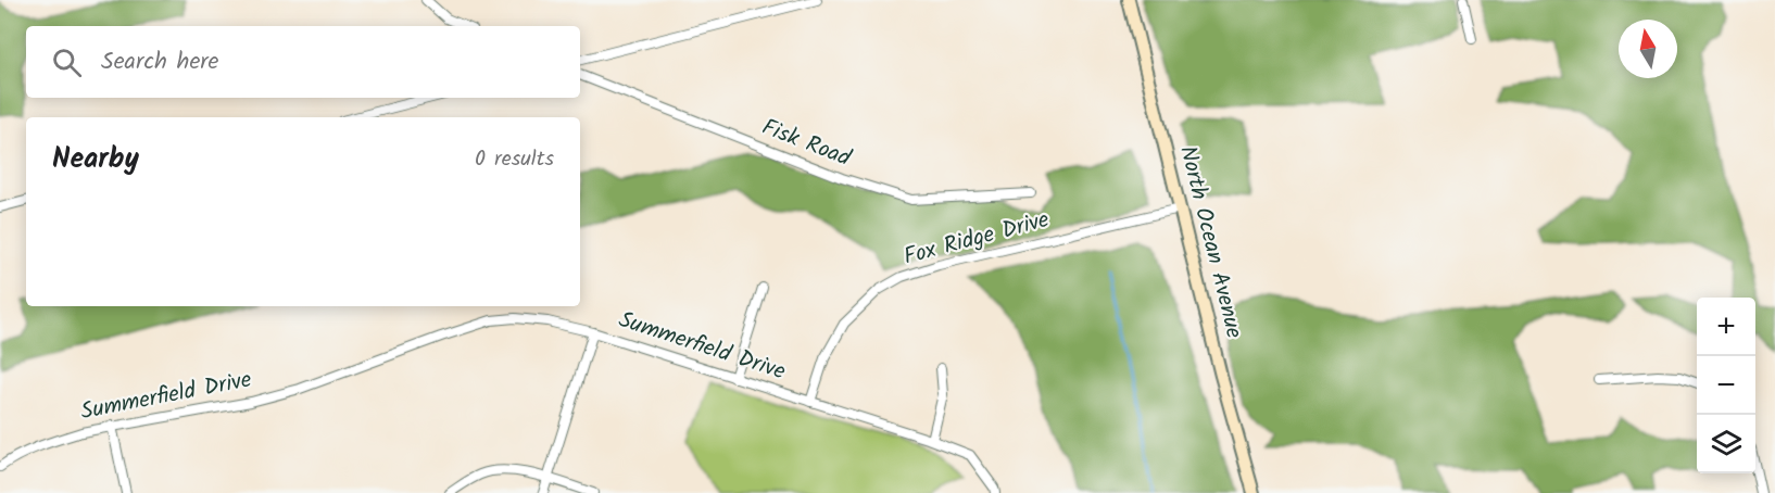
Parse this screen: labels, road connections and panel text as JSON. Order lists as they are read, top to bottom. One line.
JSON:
{"streets":{"main road":["North Ocean Avenue"],"street":["Fisk Road","Fox Ridge Drive","Summerfield Drive"]},"crossings":[["Fox Ridge Drive","North Ocean Avenue"],["Fox Ridge Drive","Summerfield Drive"]],"north":"top","page":{"search":"Search here","heading":["Nearby","0 results"],"map_buttons":["+","−"]}}
